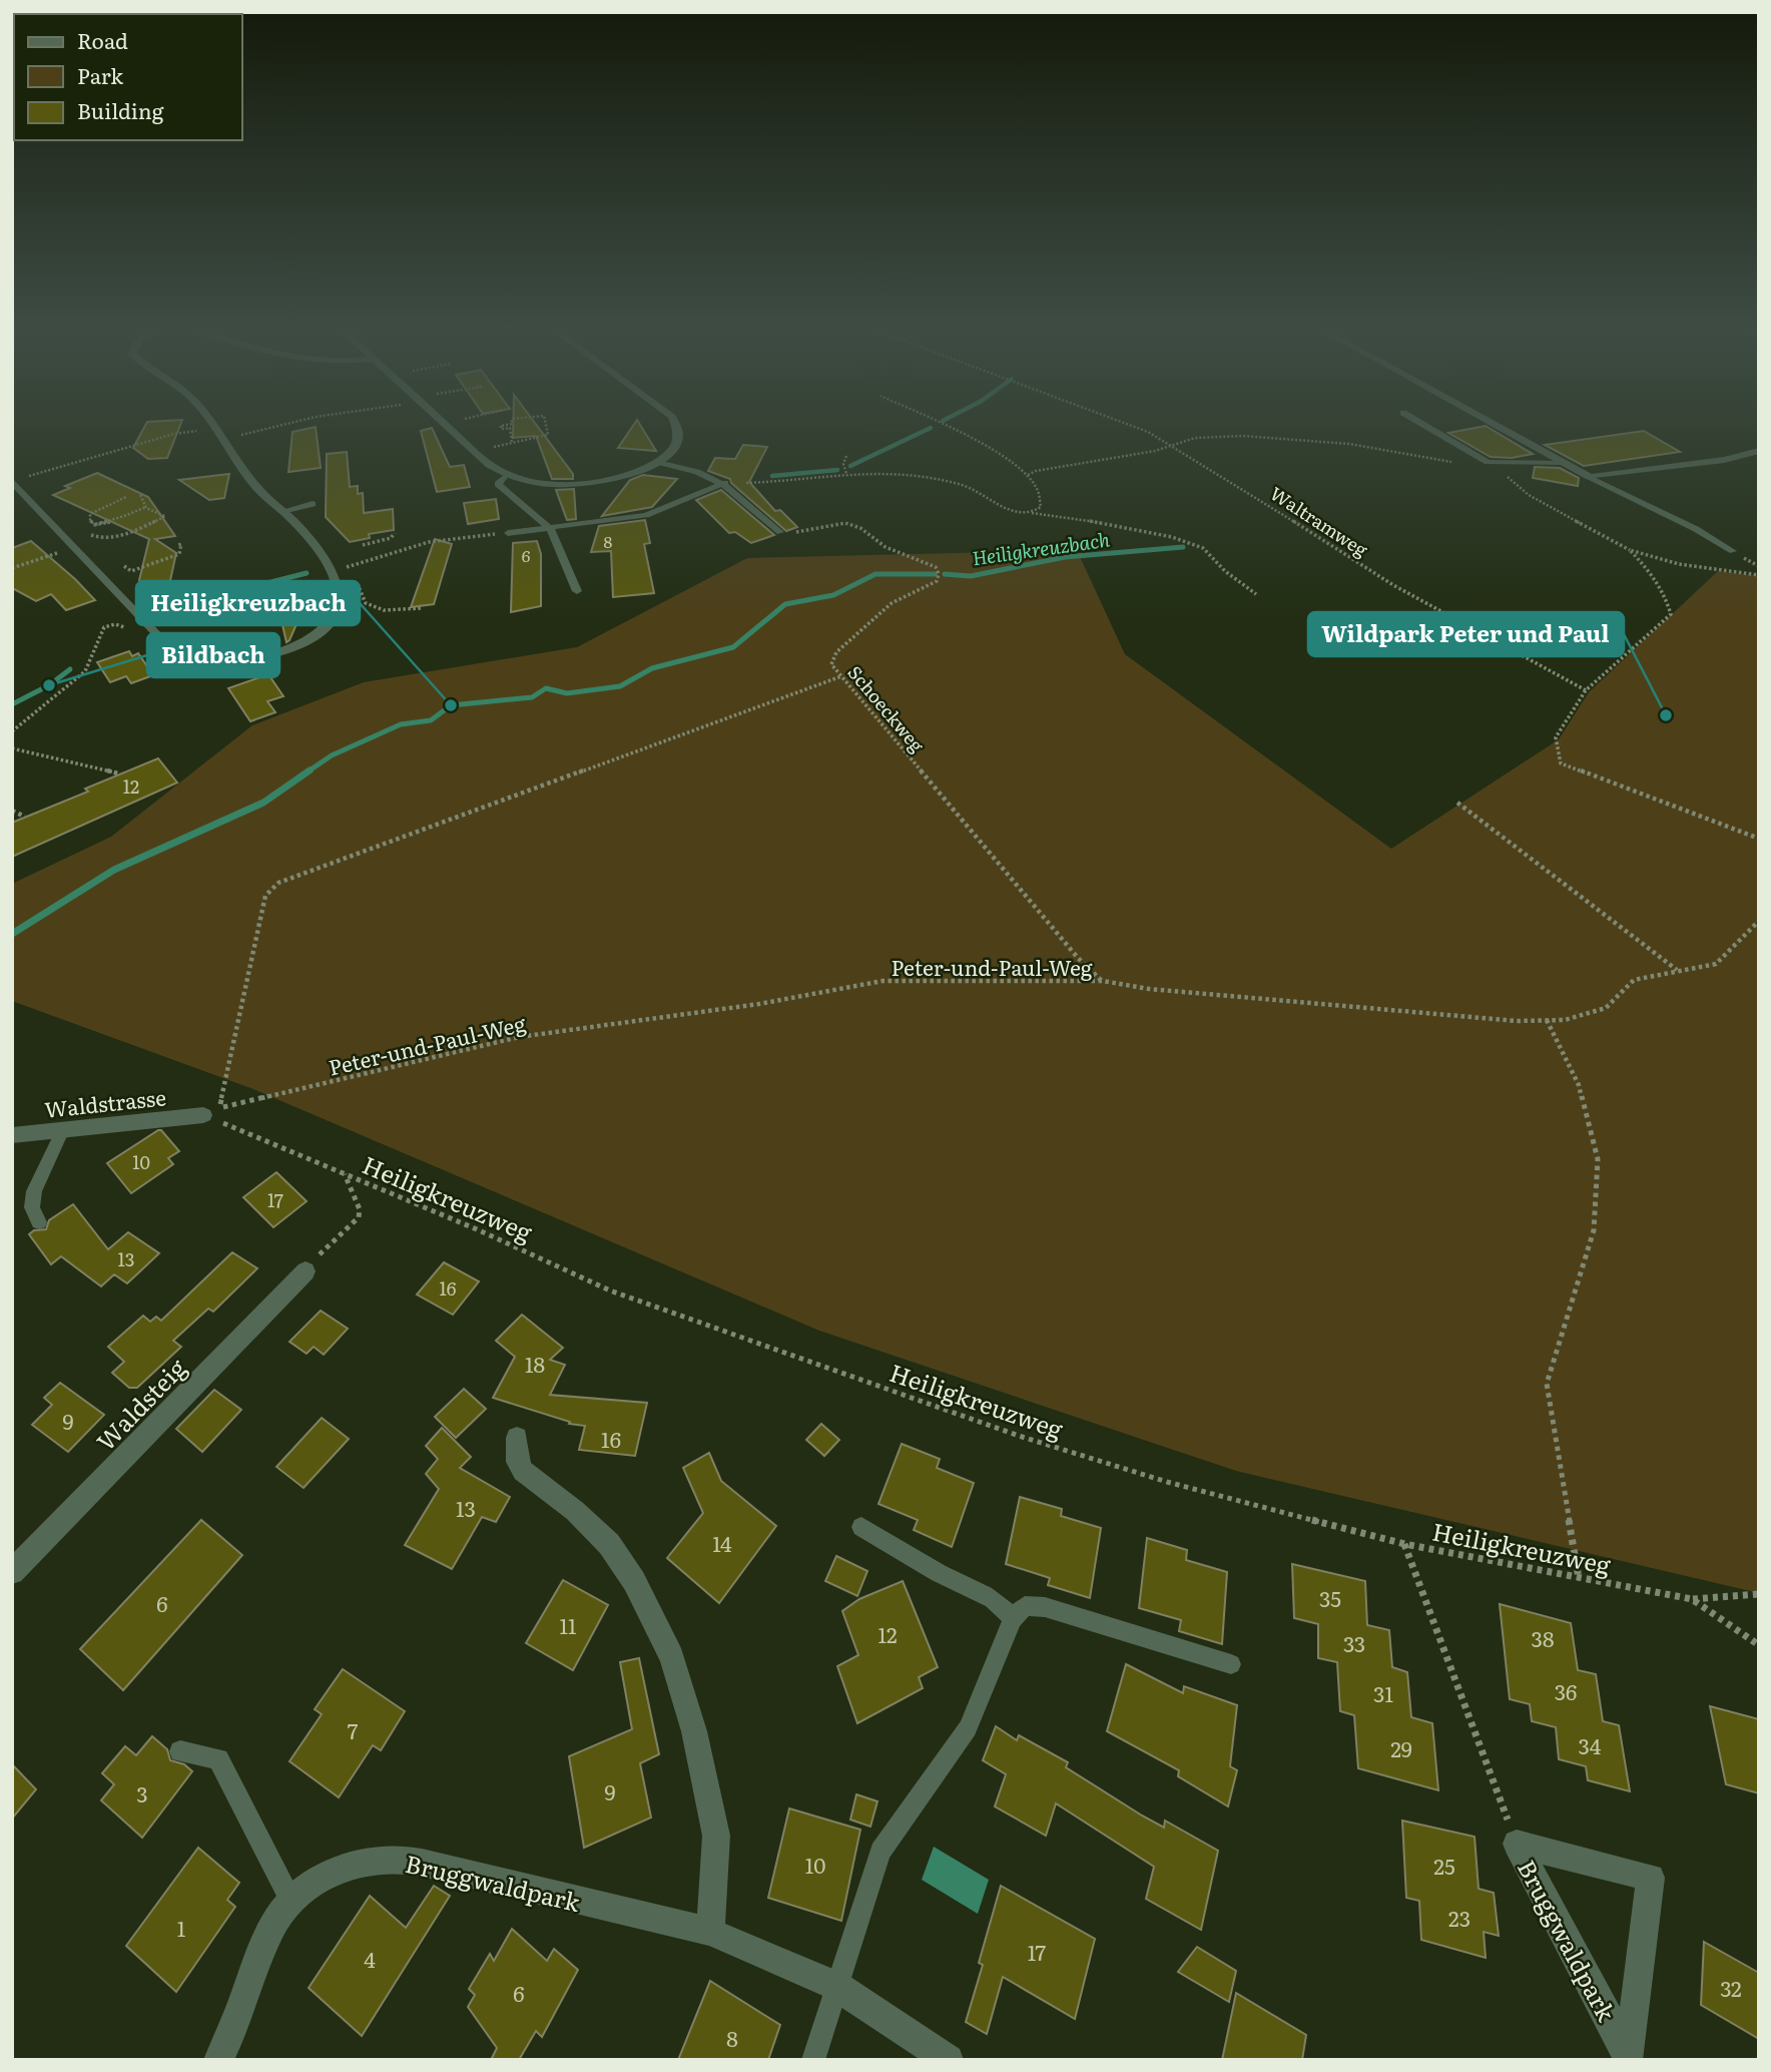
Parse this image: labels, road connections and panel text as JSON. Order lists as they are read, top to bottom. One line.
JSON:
{"streets":{"street":["Waldstrasse","Waldsteig","Bruggwaldpark"],"path":["Waltramweg","Schoeckweg","Peter-und-Paul-Weg","Heiligkreuzweg"]},"crossings":[["Schoeckweg","Peter-und-Paul-Weg"],["Peter-und-Paul-Weg","Waldstrasse"],["Peter-und-Paul-Weg","Heiligkreuzweg"],["Waldstrasse","Heiligkreuzweg"]],"water":["Heiligkreuzbach"],"places":["Bildbach","Heiligkreuzbach","Wildpark Peter und Paul"],"house_numbers":["8","6","12","10","17","13","16","18","9","16","13","14","35","6","11","12","38","33","36","31","7","34","29","9","3","10","25","23","1","17","4","32","6","8"],"legend":["Road","Park","Building"]}
